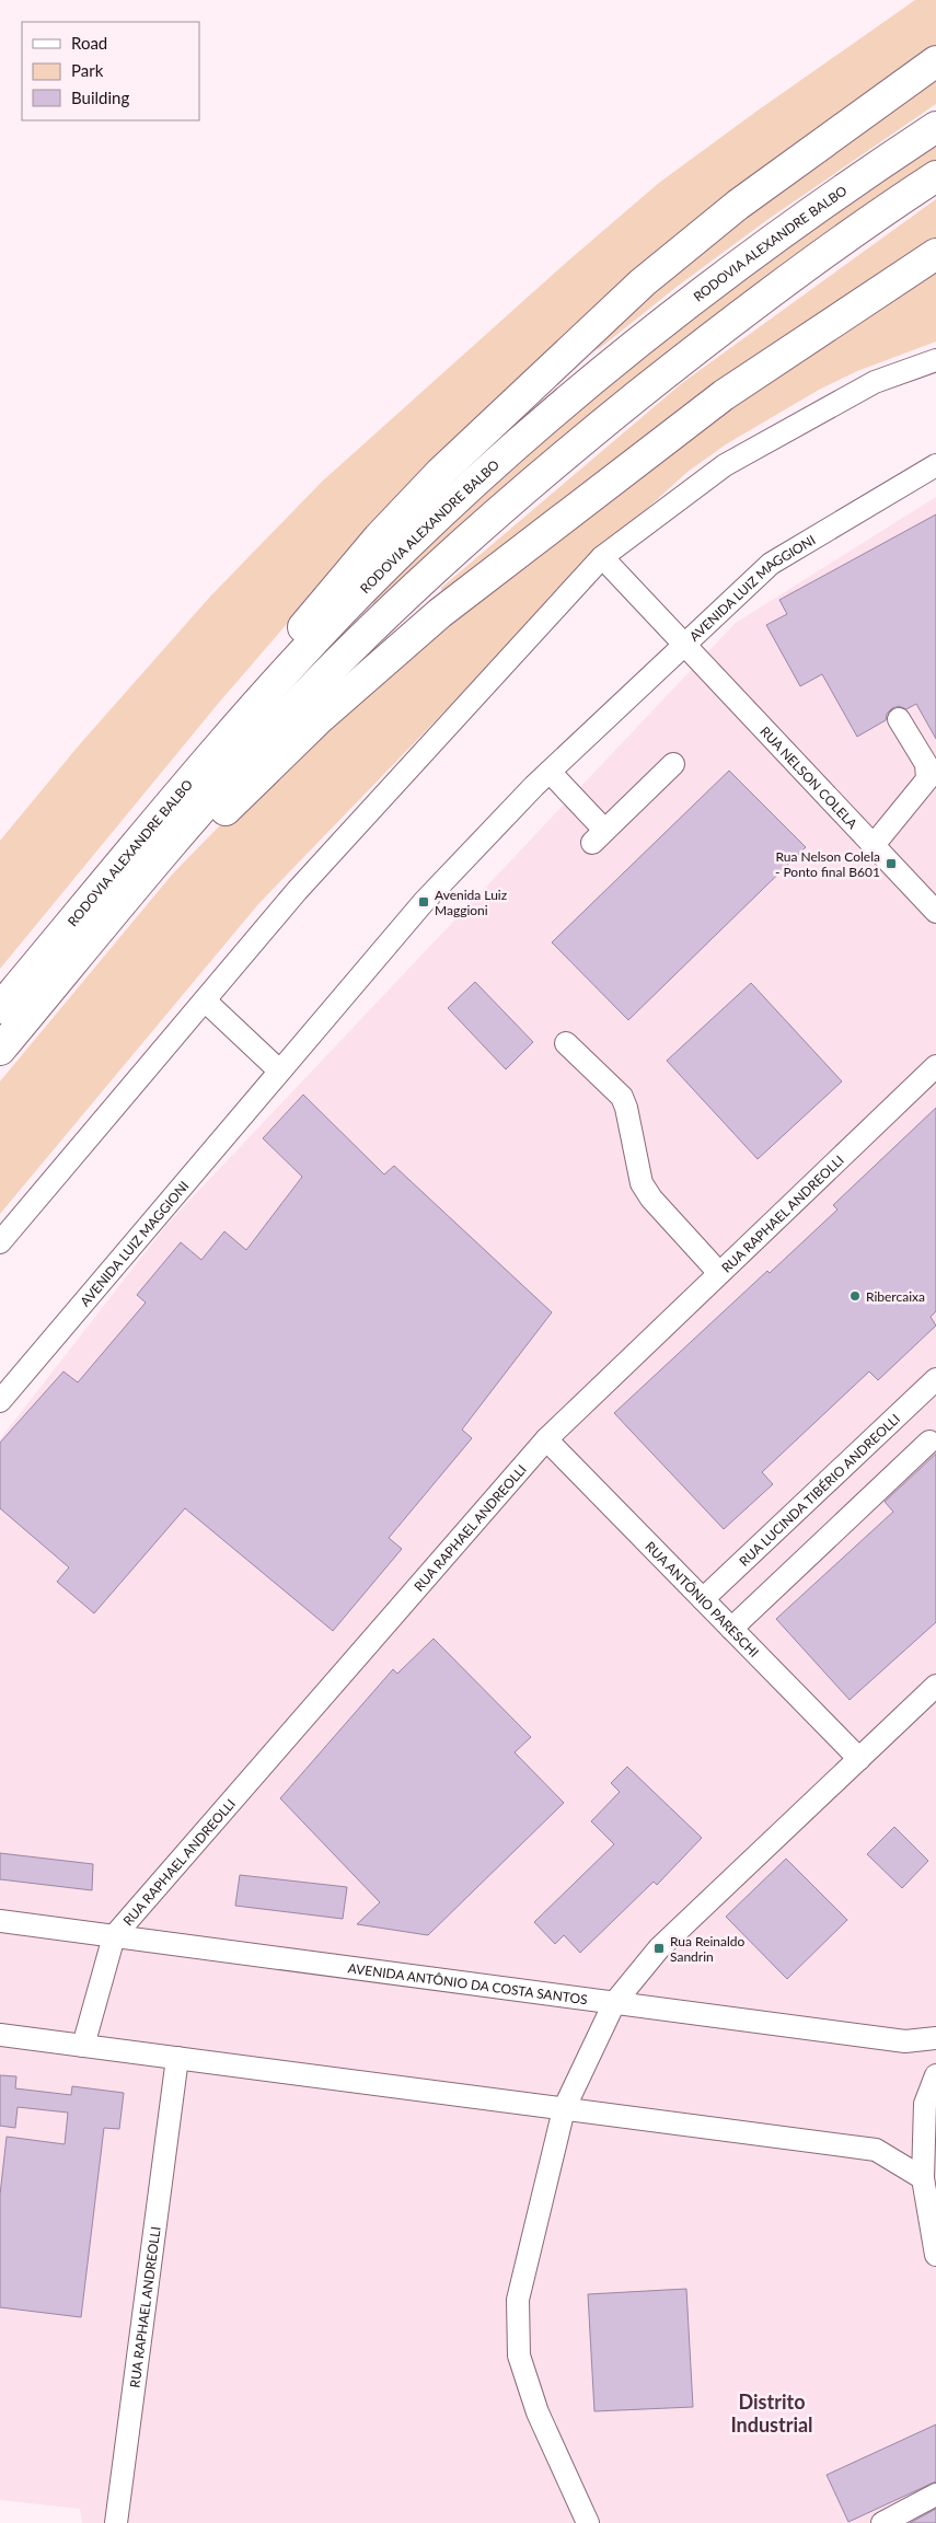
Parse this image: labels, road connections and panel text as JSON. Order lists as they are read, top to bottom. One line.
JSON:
{"streets":{"highway":["RODOVIA ALEXANDRE BALBO"],"street":["AVENIDA LUIZ MAGGIONI","RUA NELSON COLELA","RUA RAPHAEL ANDREOLLI","RUA LUCINDA TIBÉRIO ANDREOLLI","RUA ANTÔNIO PARESCHI","AVENIDA ANTÔNIO DA COSTA SANTOS"]},"crossings":[["AVENIDA LUIZ MAGGIONI","RUA NELSON COLELA"],["RUA RAPHAEL ANDREOLLI","RUA ANTÔNIO PARESCHI"],["RUA RAPHAEL ANDREOLLI","AVENIDA ANTÔNIO DA COSTA SANTOS"],["RUA LUCINDA TIBÉRIO ANDREOLLI","RUA ANTÔNIO PARESCHI"]],"districts":["Distrito Industrial"],"places":{"transit":["Rua Nelson Colela - Ponto final B601","Avenida Luiz Maggioni","Rua Reinaldo Sandrin"],"other":["Ribercaixa"]},"legend":["Road","Park","Building"]}
